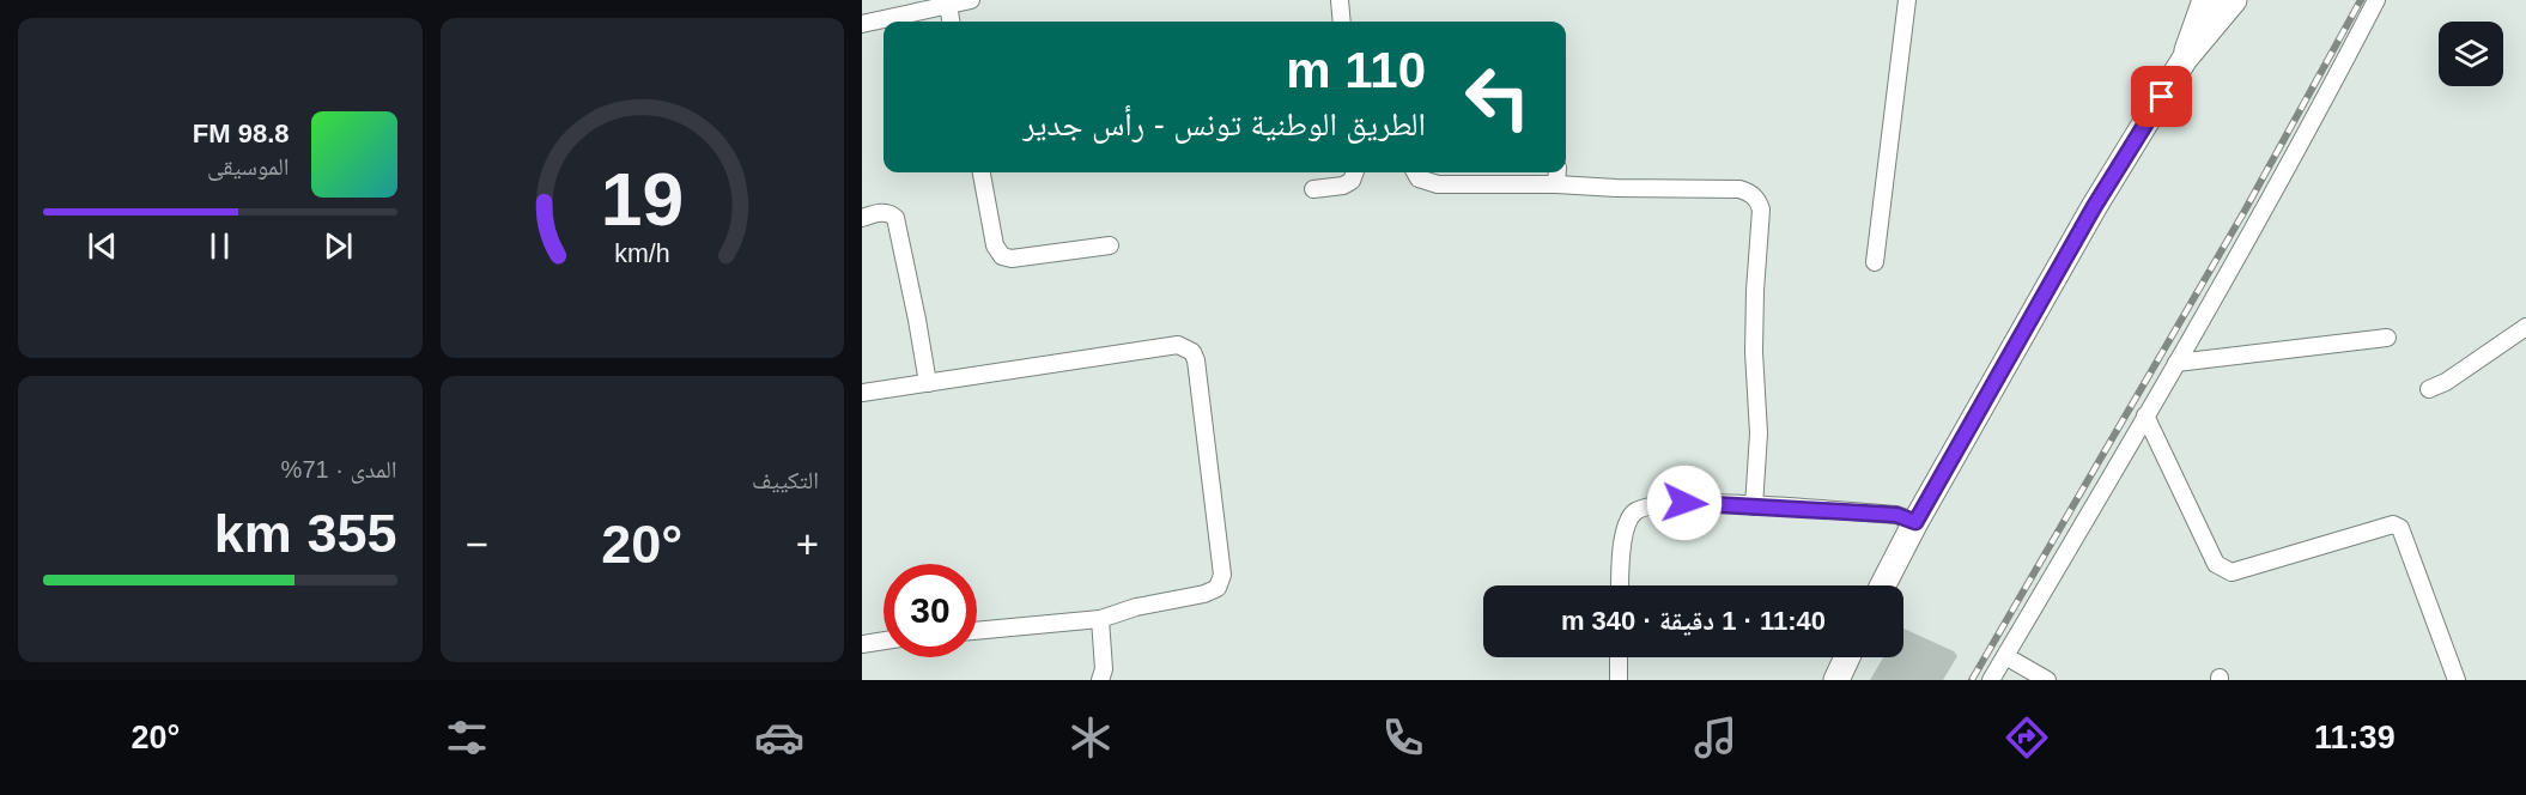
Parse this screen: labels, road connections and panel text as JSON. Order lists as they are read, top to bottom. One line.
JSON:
{"page":{"turn":["110 m","الطريق الوطنية تونس - رأس جدير"],"song":["98.8 FM","الموسيقى"],"tile":["التكييف",["المدى · 71%","355 km"]],"heat":["−","20°","+"],"limit":"30","trip":"11:40 · 1 دقيقة · 340 m","tabs":["11:39","20°"],"gauge":["19","km/h"]}}
